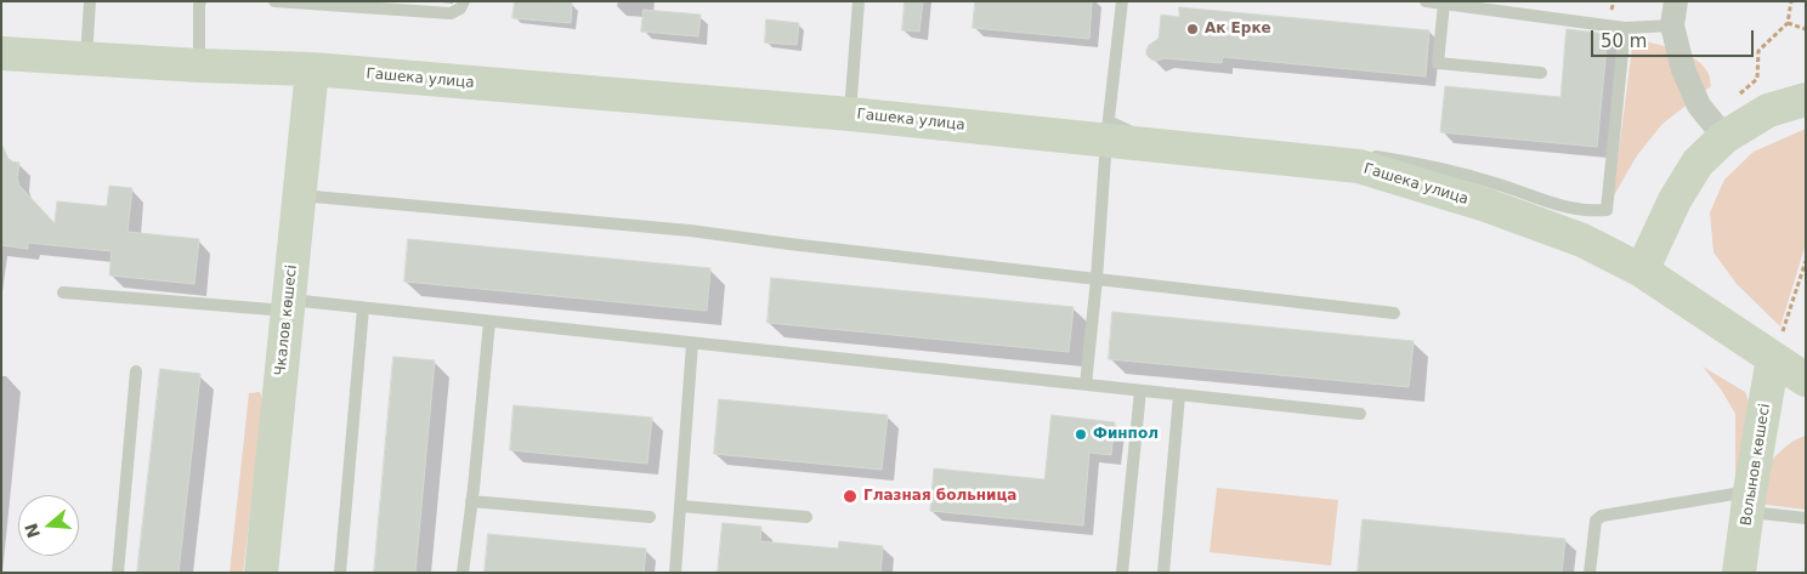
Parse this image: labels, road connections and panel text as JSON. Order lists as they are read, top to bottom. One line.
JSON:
{"streets":{"main road":["Гашека улица","Чкалов көшесі","Волынов көшесі"]},"crossings":[["Гашека улица","Чкалов көшесі"],["Гашека улица","Волынов көшесі"]],"places":["Ак Ерке","Финпол","Глазная больница"],"scale_bar":"50 m","north":"left"}
